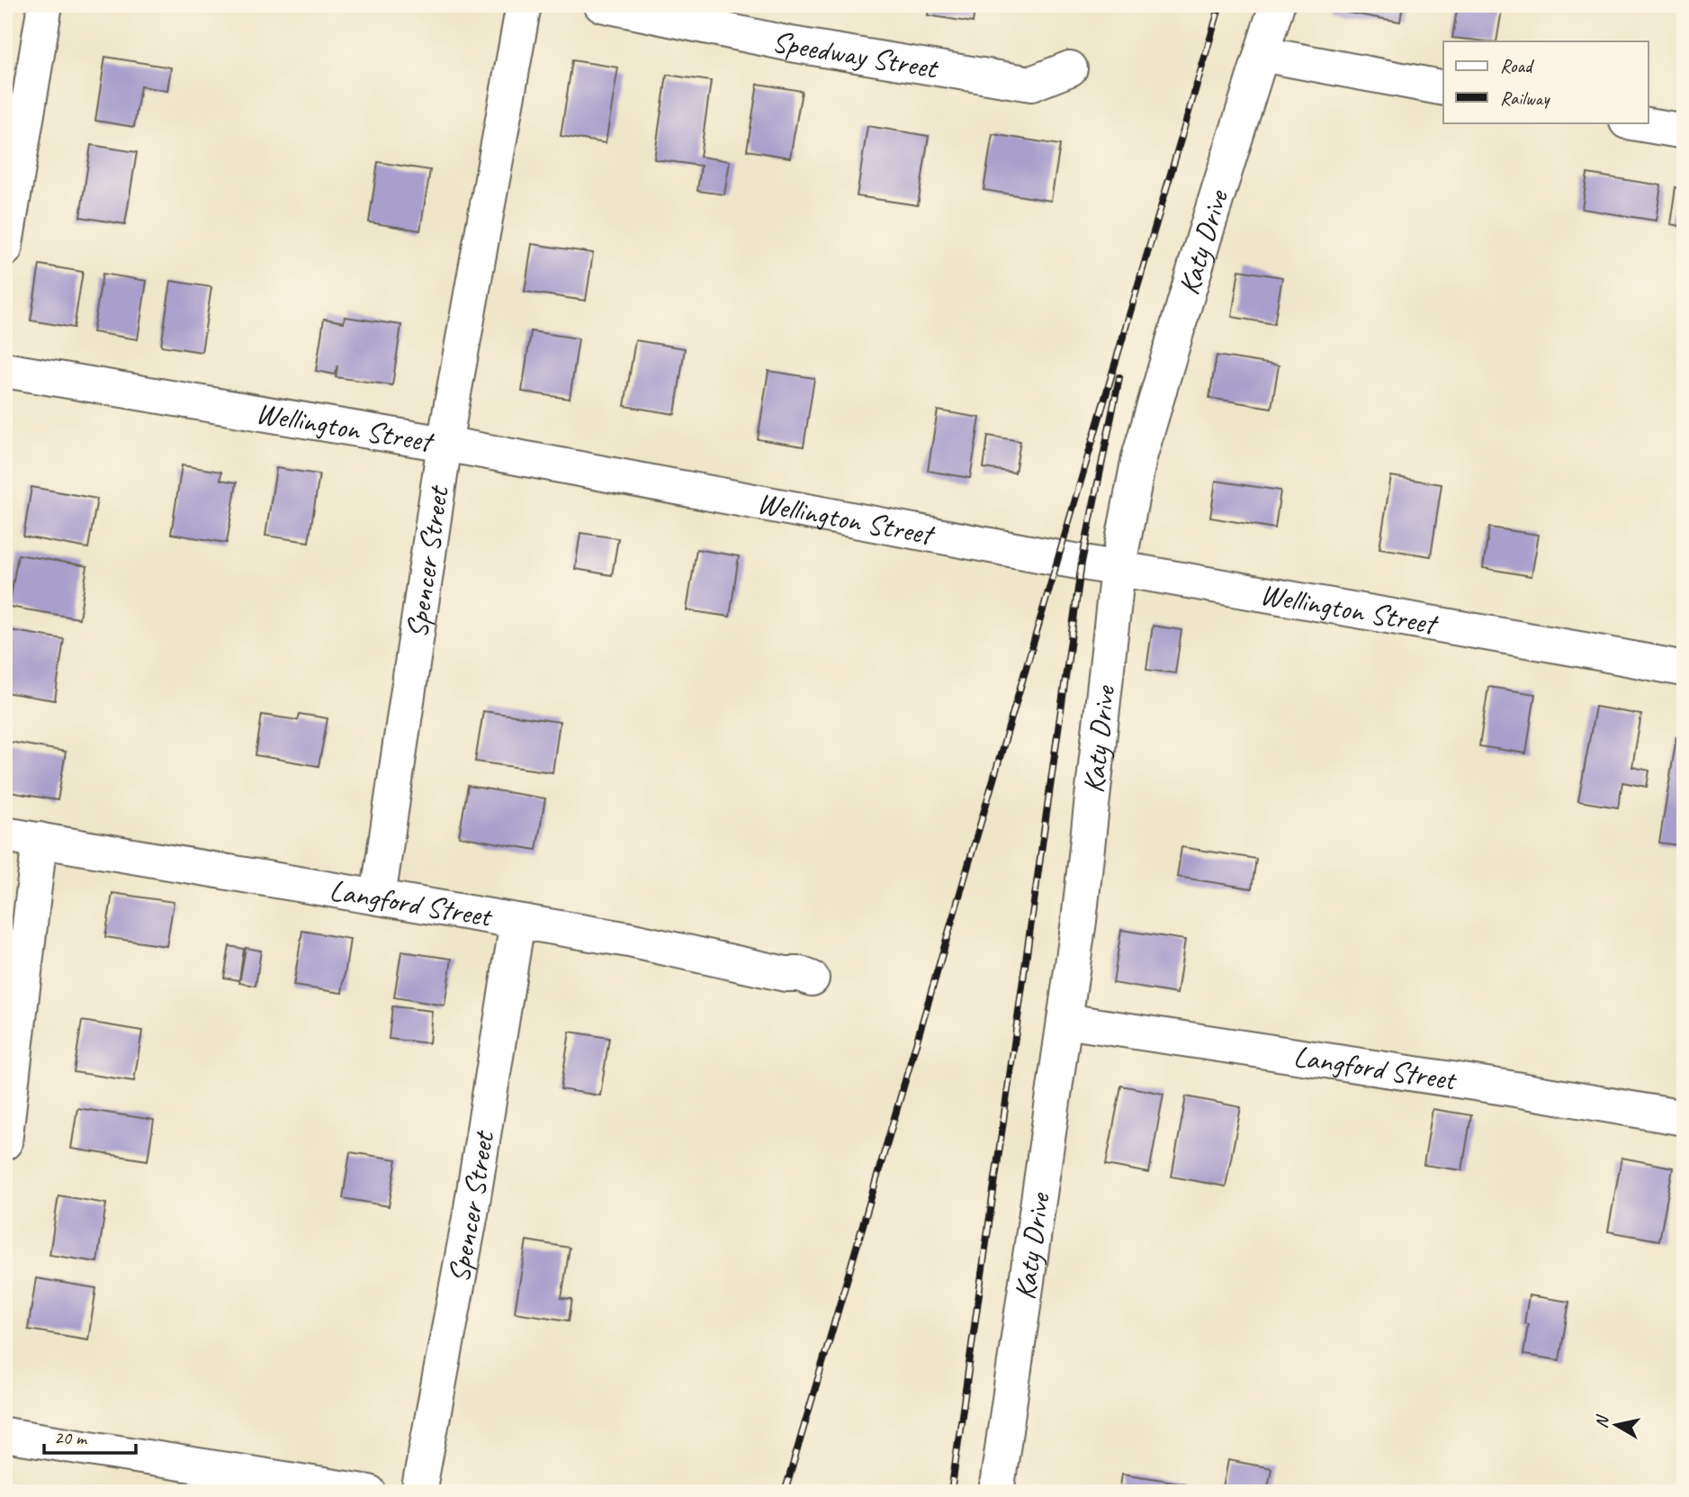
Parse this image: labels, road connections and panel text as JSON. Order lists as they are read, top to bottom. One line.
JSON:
{"streets":{"street":["Speedway Street","Katy Drive","Wellington Street","Spencer Street","Langford Street"]},"crossings":[["Katy Drive","Wellington Street"],["Katy Drive","Langford Street"],["Wellington Street","Spencer Street"],["Spencer Street","Langford Street"]],"legend":["Road","Railway"],"scale_bar":"20 m","north":"left"}
